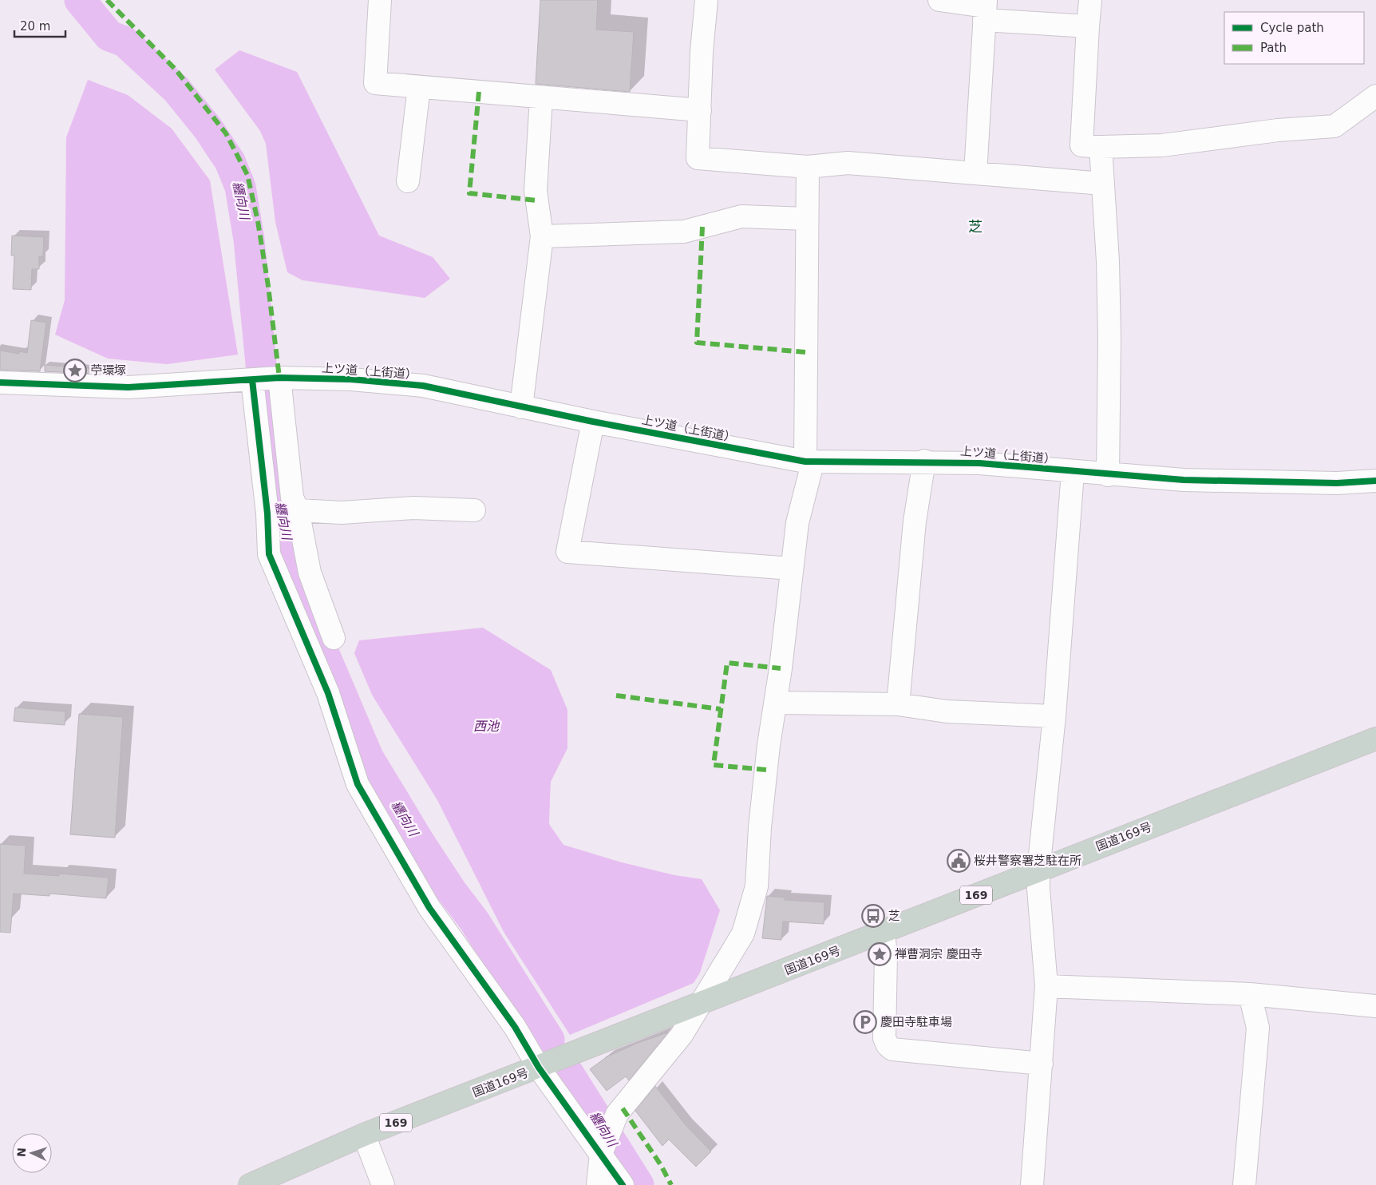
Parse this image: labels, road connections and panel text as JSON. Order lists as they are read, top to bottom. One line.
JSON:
{"streets":{"highway":["国道169号","169"],"street":["上ツ道（上街道）"]},"districts":["芝"],"water":["纒向川","西池"],"places":{"place":["苧環塚","禅曹洞宗 慶田寺"],"public building":["桜井警察署芝駐在所"],"bus stop":["芝"],"parking":["慶田寺駐車場"]},"legend":["Cycle path","Path"],"scale_bar":"20 m","north":"left"}
